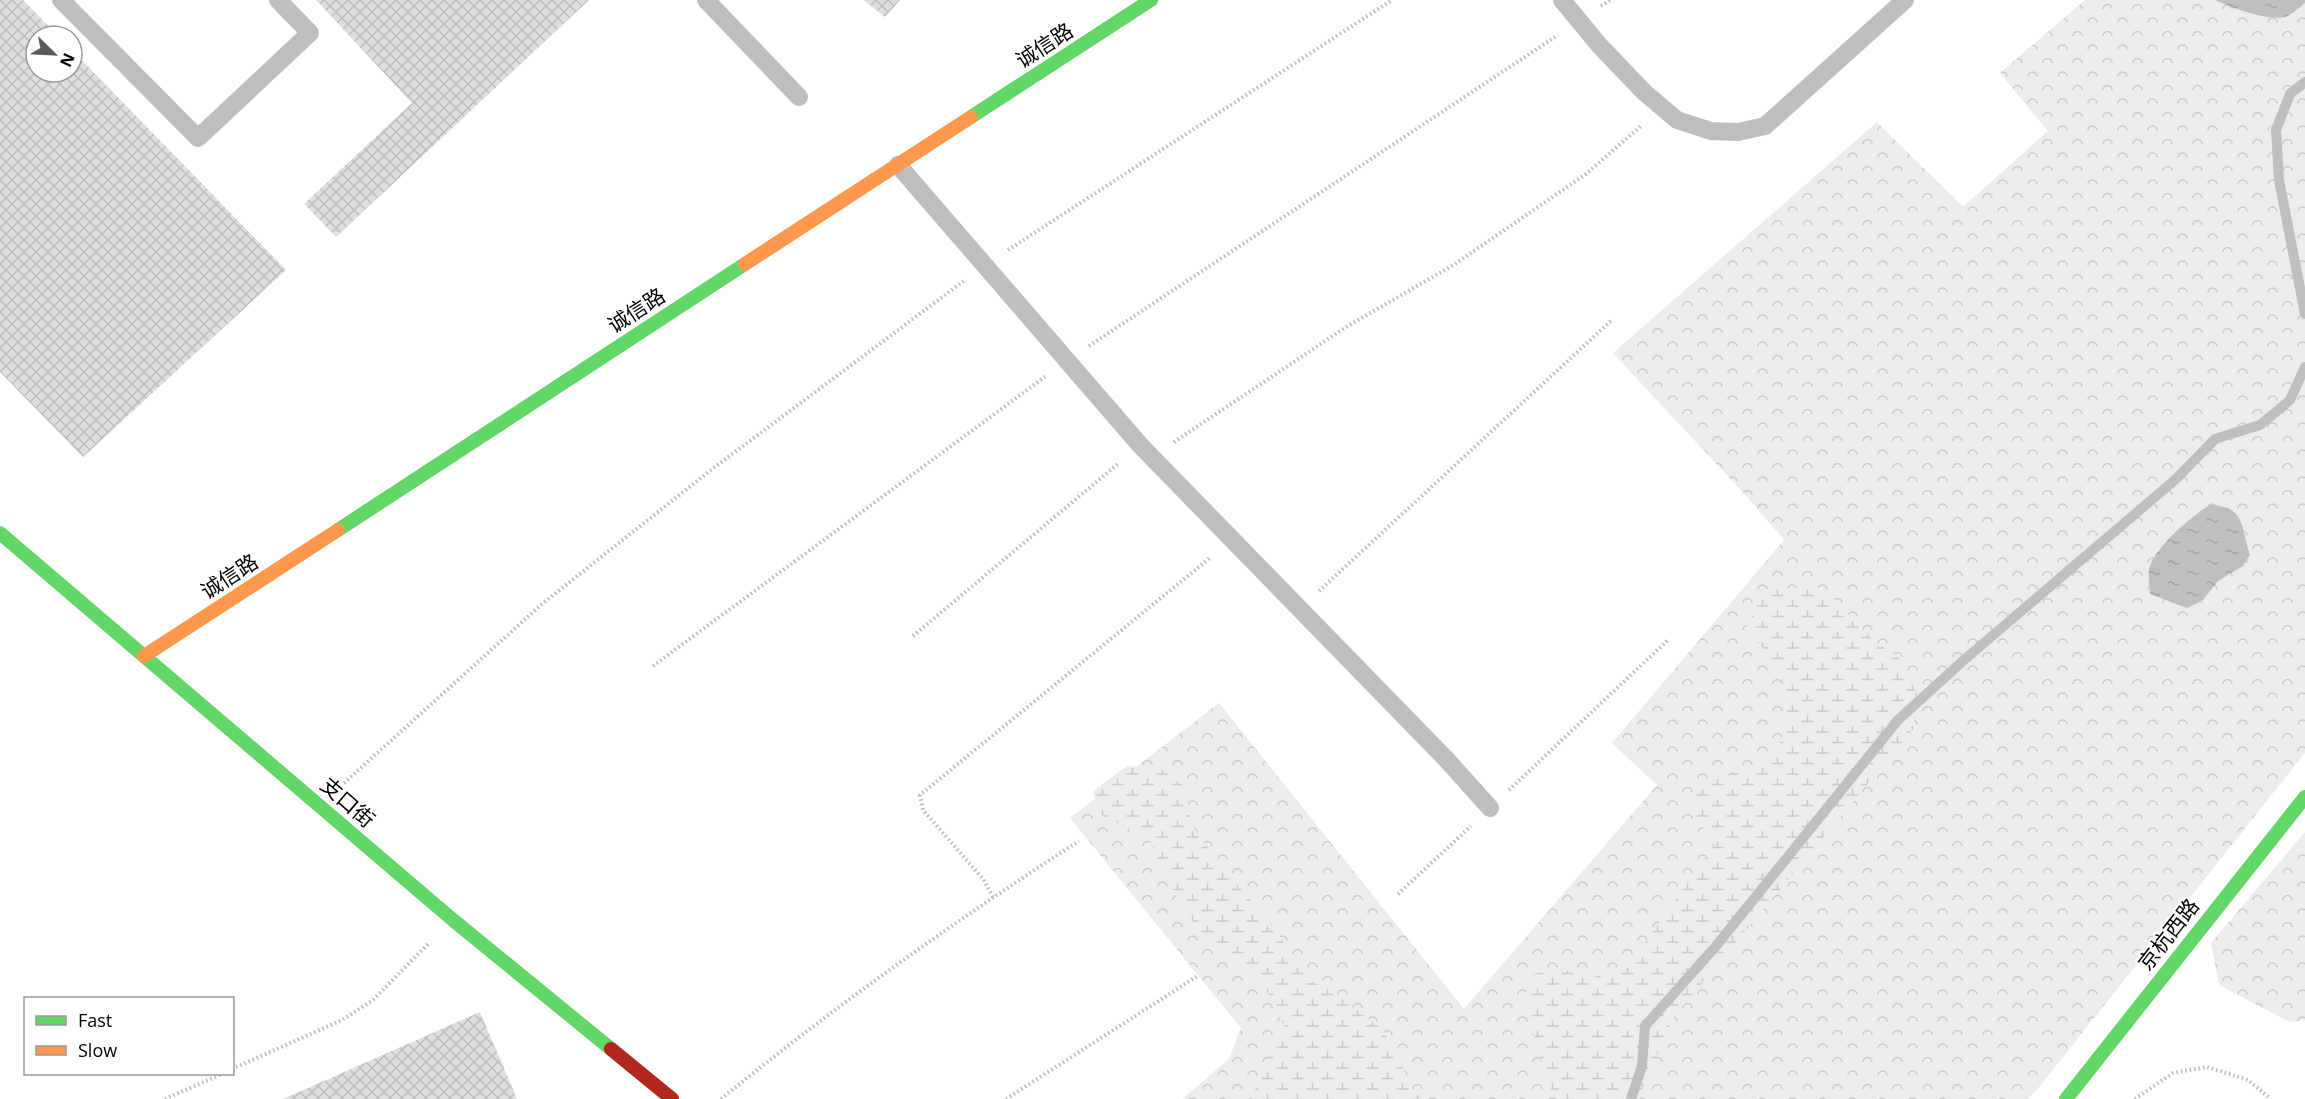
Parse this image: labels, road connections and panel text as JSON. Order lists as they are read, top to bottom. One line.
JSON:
{"streets":{"street":["诚信路","支口街","京杭西路"]},"crossings":[["诚信路","支口街"]],"legend":["Fast","Slow"],"north":"bottom right"}
